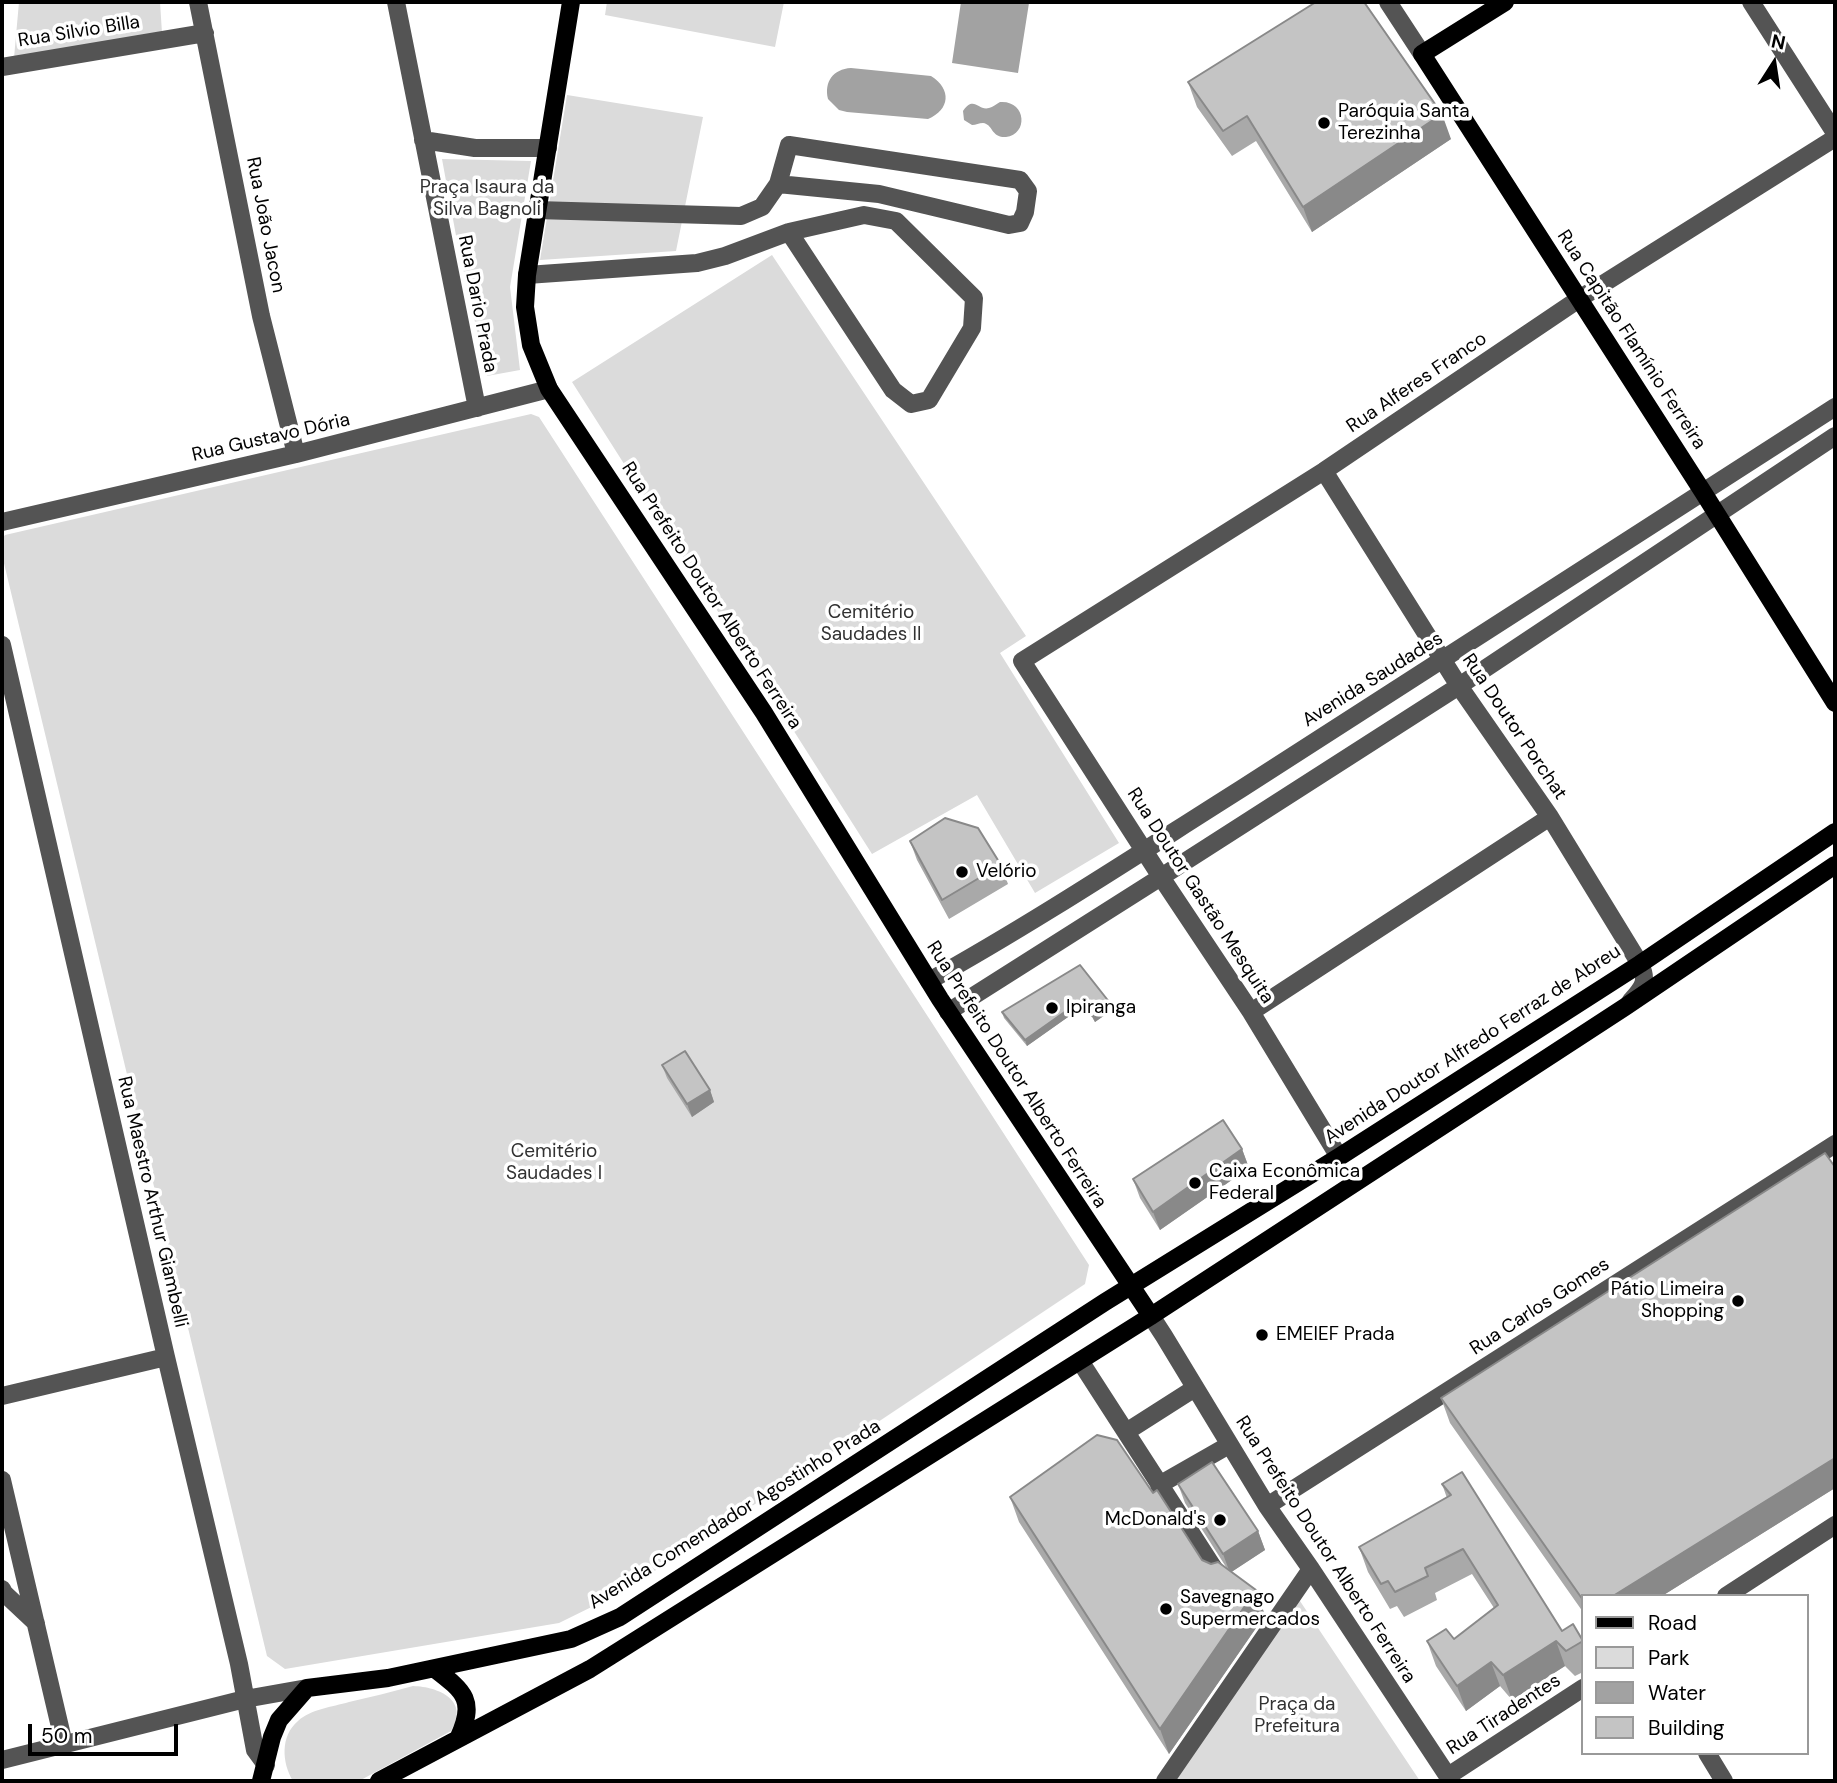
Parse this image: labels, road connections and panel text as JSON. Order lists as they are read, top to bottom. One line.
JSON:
{"streets":{"main road":["Rua Capitão Flamínio Ferreira","Rua Prefeito Doutor Alberto Ferreira","Avenida Doutor Alfredo Ferraz de Abreu","Avenida Comendador Agostinho Prada"],"street":["Rua Silvio Billa","Rua João Jacon","Rua Dario Prada","Rua Alferes Franco","Rua Gustavo Dória","Avenida Saudades","Rua Doutor Porchat","Rua Doutor Gastão Mesquita","Rua Maestro Arthur Giambelli","Rua Carlos Gomes","Rua Tiradentes"]},"crossings":[["Rua Silvio Billa","Rua João Jacon"],["Rua João Jacon","Rua Gustavo Dória"],["Rua Dario Prada","Rua Gustavo Dória"],["Rua Capitão Flamínio Ferreira","Rua Alferes Franco"],["Rua Capitão Flamínio Ferreira","Avenida Saudades"],["Rua Alferes Franco","Rua Doutor Porchat"],["Rua Alferes Franco","Rua Doutor Gastão Mesquita"],["Rua Gustavo Dória","Rua Prefeito Doutor Alberto Ferreira"],["Rua Prefeito Doutor Alberto Ferreira","Avenida Saudades"],["Rua Prefeito Doutor Alberto Ferreira","Avenida Doutor Alfredo Ferraz de Abreu"],["Rua Prefeito Doutor Alberto Ferreira","Rua Carlos Gomes"],["Rua Prefeito Doutor Alberto Ferreira","Avenida Comendador Agostinho Prada"],["Rua Prefeito Doutor Alberto Ferreira","Rua Tiradentes"],["Avenida Saudades","Rua Doutor Porchat"],["Avenida Saudades","Rua Doutor Gastão Mesquita"],["Rua Doutor Porchat","Avenida Doutor Alfredo Ferraz de Abreu"],["Rua Doutor Gastão Mesquita","Avenida Doutor Alfredo Ferraz de Abreu"],["Avenida Doutor Alfredo Ferraz de Abreu","Avenida Comendador Agostinho Prada"]],"parks":["Praça Isaura da Silva Bagnoli","Cemitério Saudades II","Cemitério Saudades I","Praça da Prefeitura"],"places":["Paróquia Santa Terezinha","Velório","Ipiranga","Caixa Econômica Federal","Pátio Limeira Shopping","EMEIEF Prada","McDonald's","Savegnago Supermercados"],"legend":["Road","Park","Water","Building"],"scale_bar":"50 m","north":"top"}
